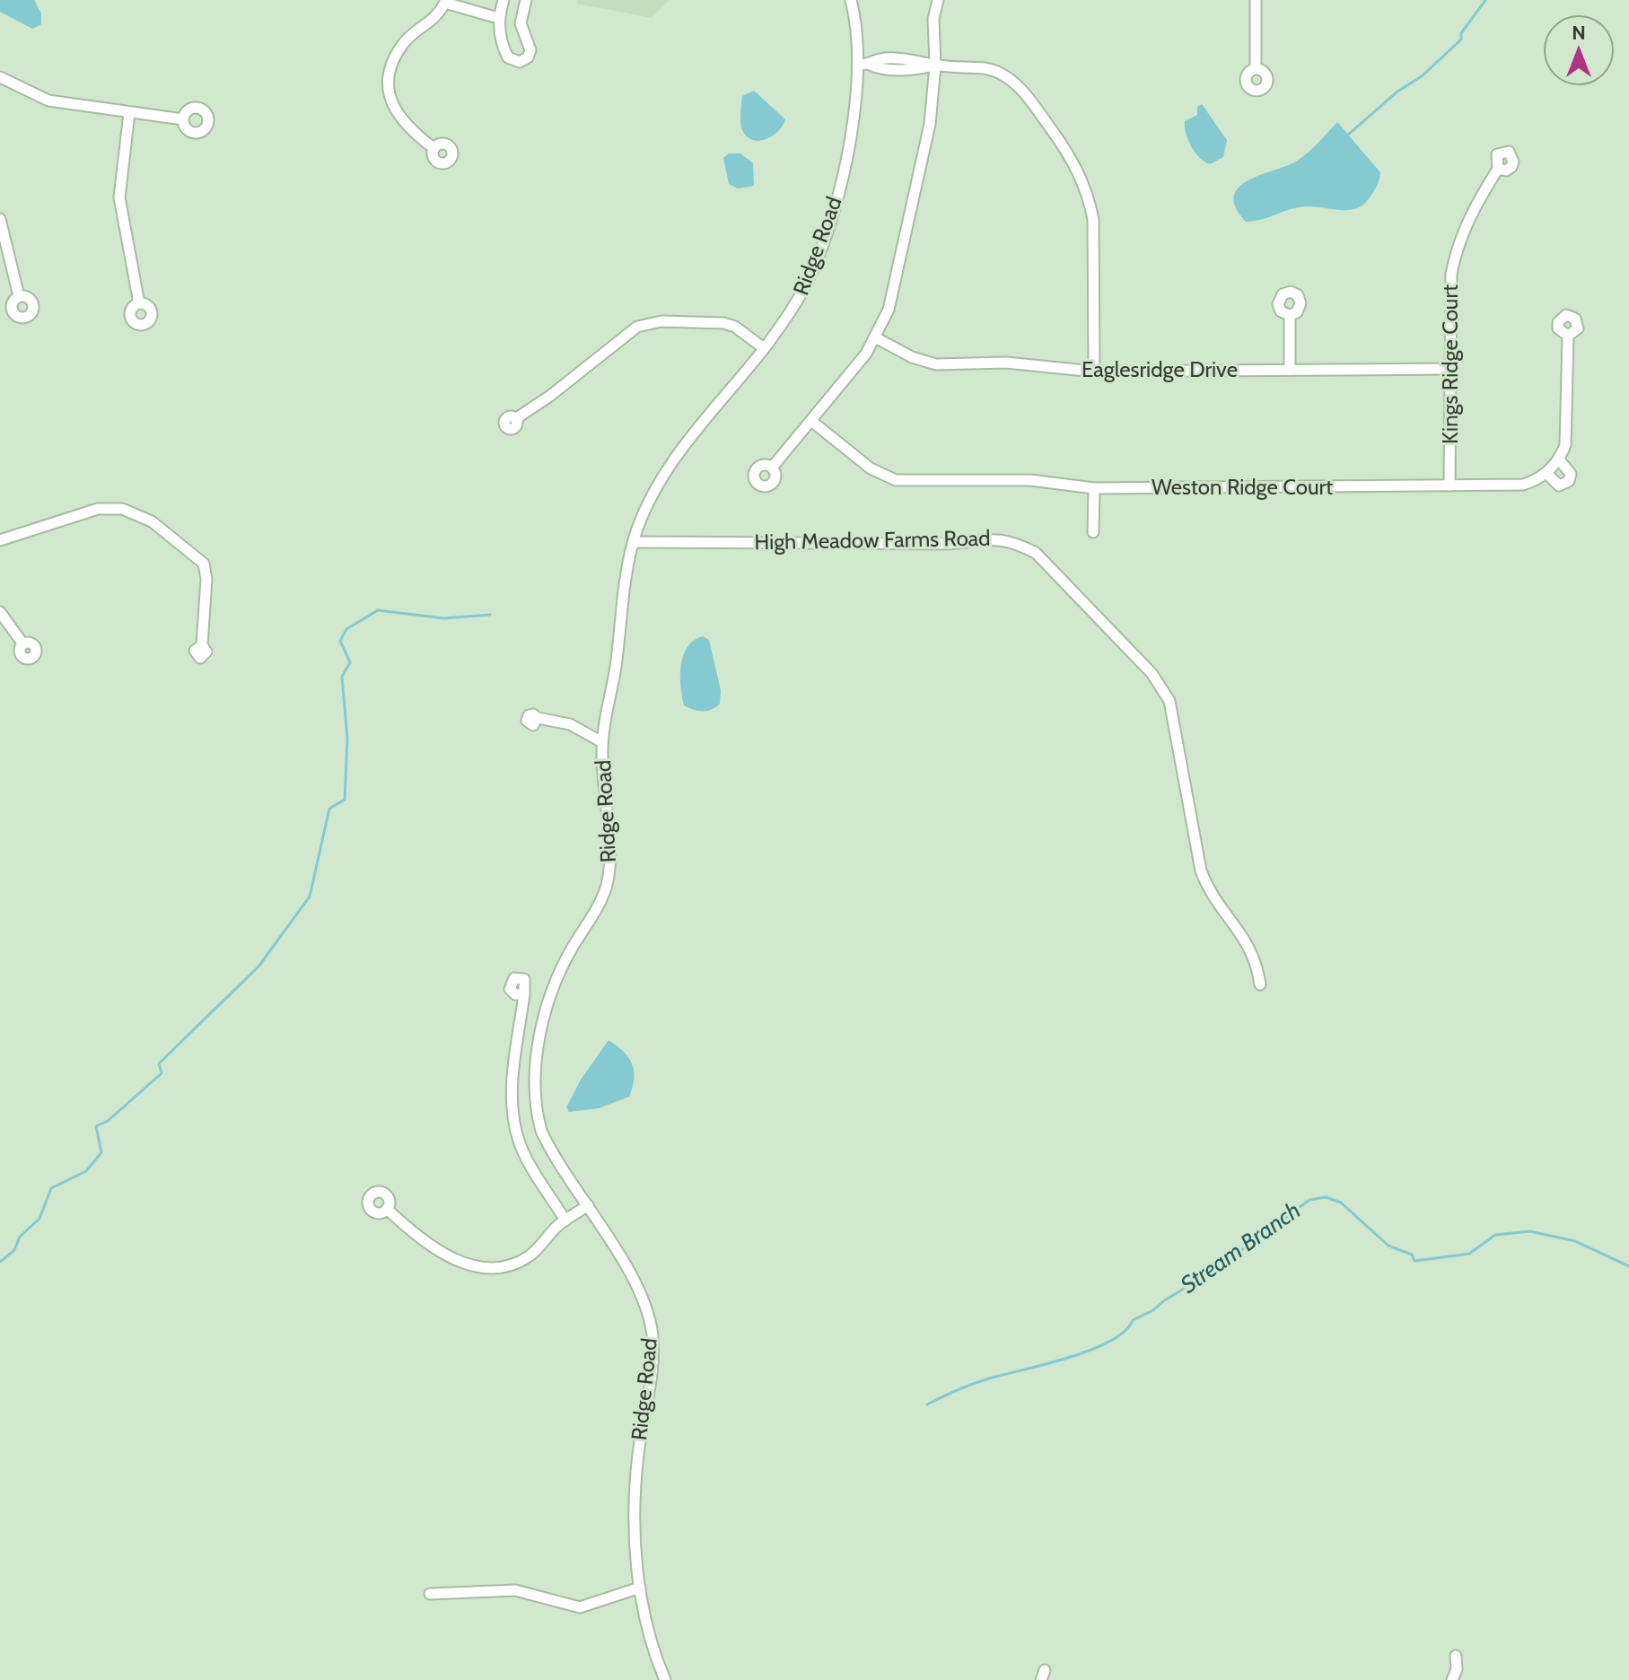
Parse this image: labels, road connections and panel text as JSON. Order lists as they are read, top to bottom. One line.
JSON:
{"streets":{"street":["Ridge Road","Kings Ridge Court","Eaglesridge Drive","Weston Ridge Court","High Meadow Farms Road"]},"crossings":[["Ridge Road","High Meadow Farms Road"],["Kings Ridge Court","Eaglesridge Drive"],["Kings Ridge Court","Weston Ridge Court"]],"water":["Stream Branch"],"north":"top"}
